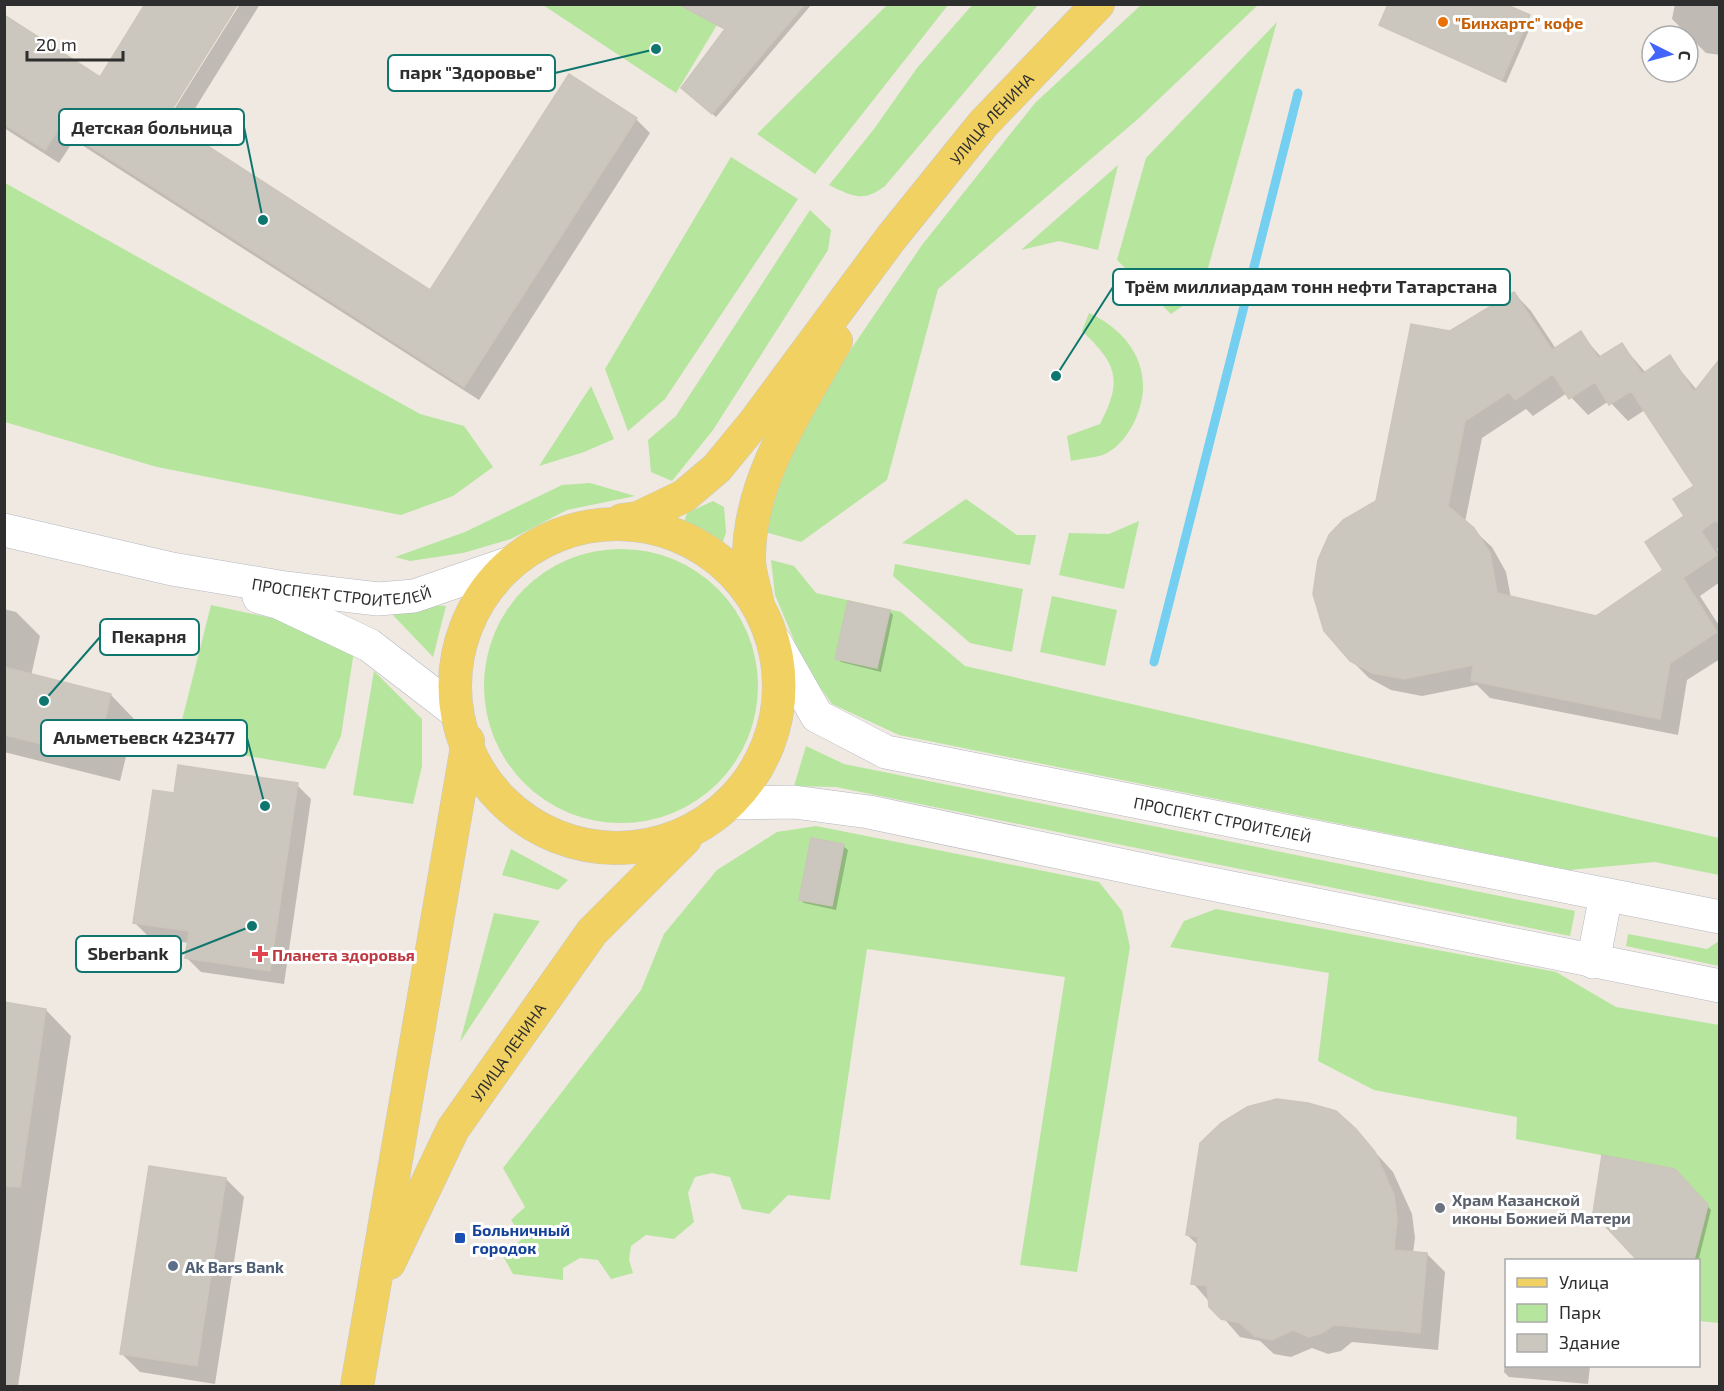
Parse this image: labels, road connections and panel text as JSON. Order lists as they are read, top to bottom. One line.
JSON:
{"streets":{"main road":["УЛИЦА ЛЕНИНА"],"street":["ПРОСПЕКТ СТРОИТЕЛЕЙ"]},"places":{"other":["\"Бинхартс\" кофе","парк \"Здоровье\"","Детская больница","Трём миллиардам тонн нефти Татарстана","Пекарня","Альметьевск 423477","Sberbank","Храм Казанской иконы Божией Матери","Ak Bars Bank"],"health":["Планета здоровья"],"transit":["Больничный городок"]},"legend":["Улица","Парк","Здание"],"scale_bar":"20 m","north":"right"}
